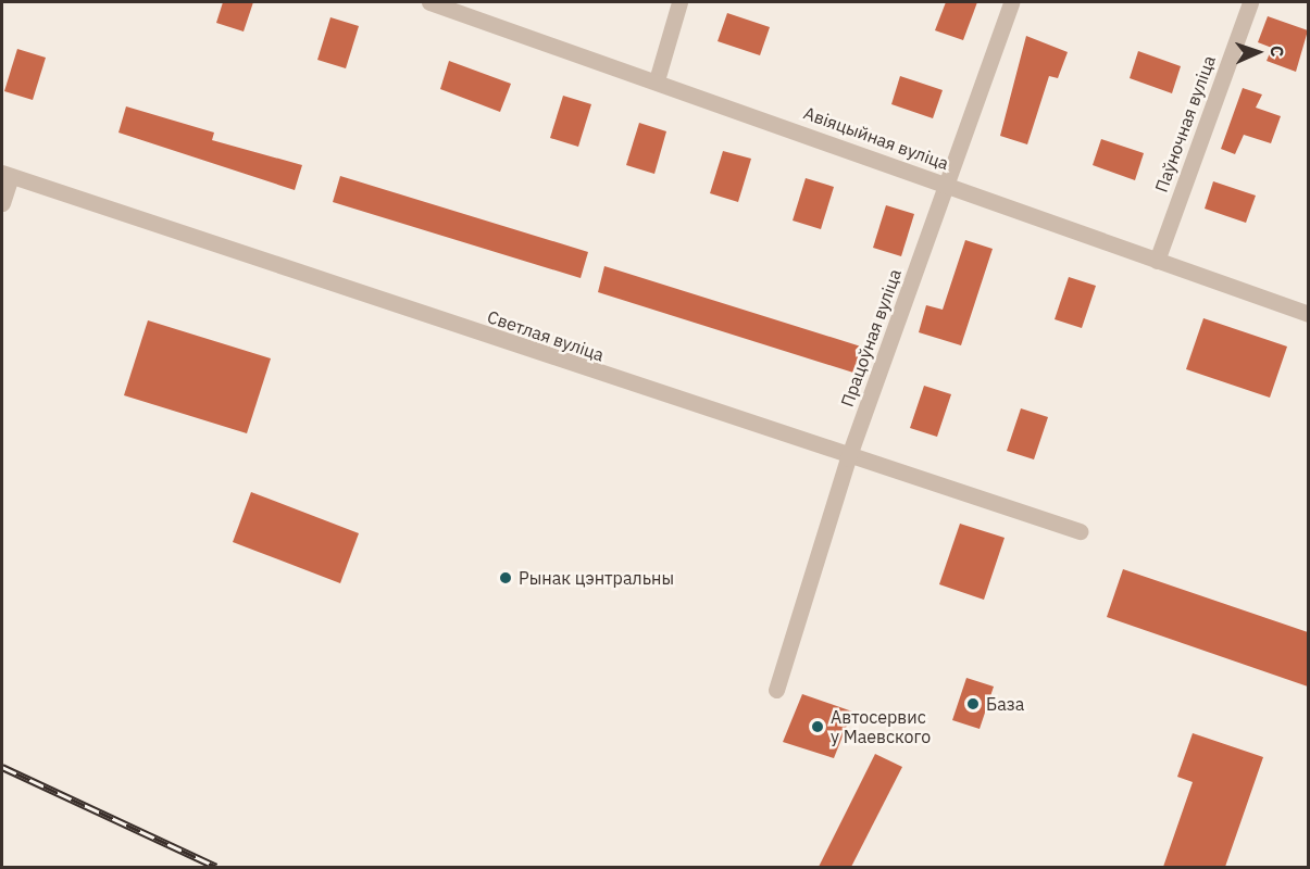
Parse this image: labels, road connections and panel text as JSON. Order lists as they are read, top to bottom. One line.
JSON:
{"streets":{"street":["Паўночная вуліца","Авіяцыйная вуліца","Светлая вуліца","Працоўная вуліца"]},"crossings":[["Паўночная вуліца","Авіяцыйная вуліца"],["Авіяцыйная вуліца","Працоўная вуліца"],["Светлая вуліца","Працоўная вуліца"]],"places":["Рынак цэнтральны","База","Автосервис у Маевского"],"north":"right"}
